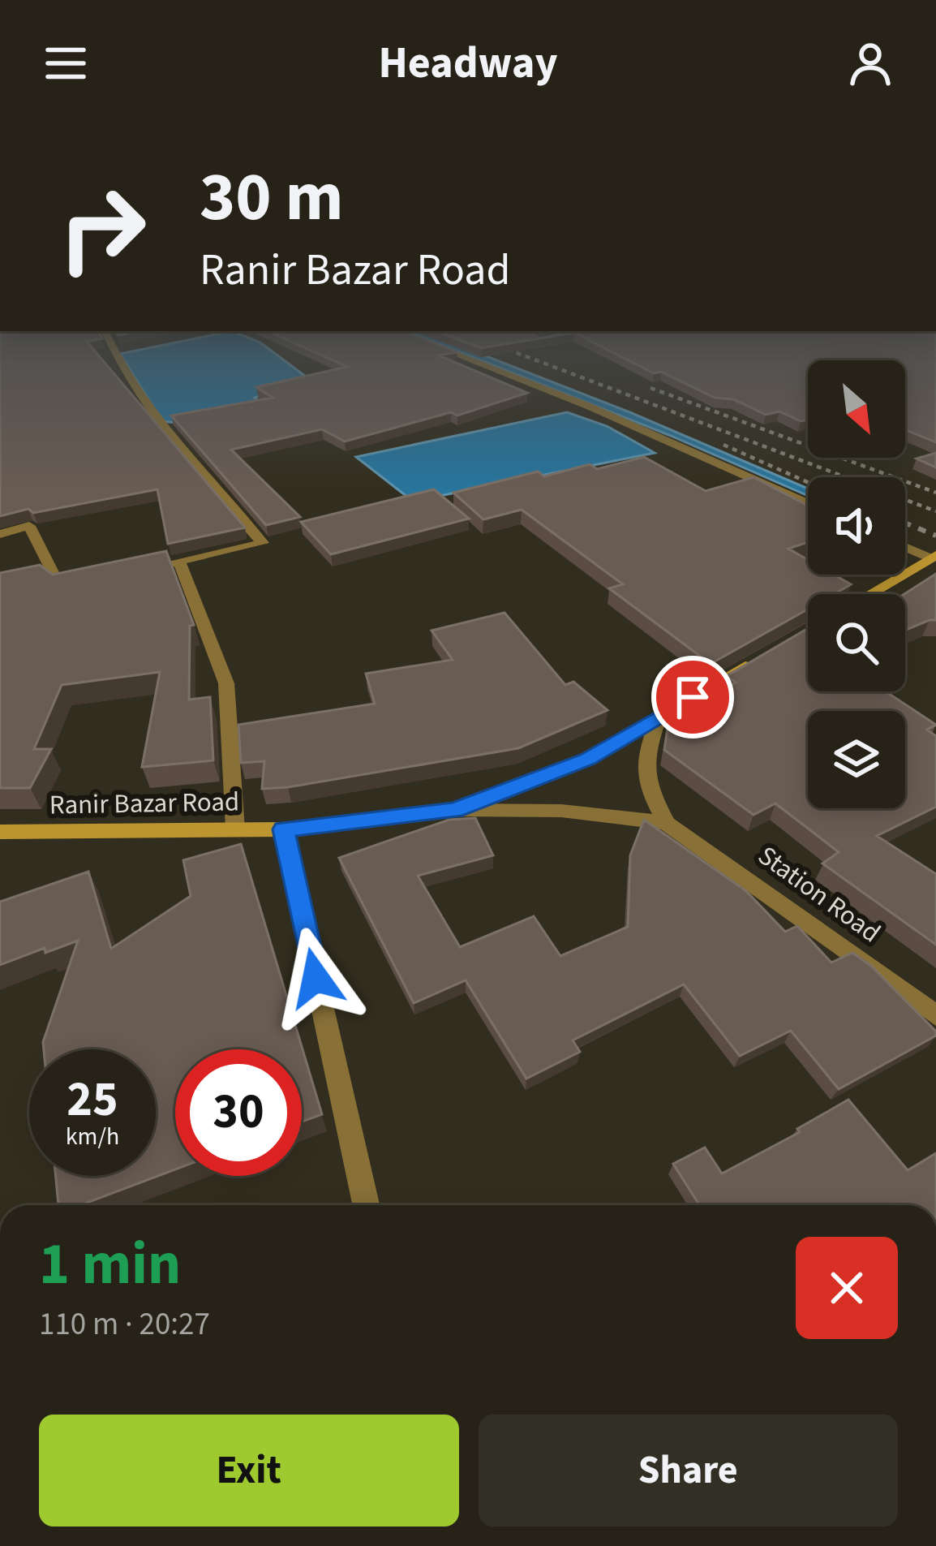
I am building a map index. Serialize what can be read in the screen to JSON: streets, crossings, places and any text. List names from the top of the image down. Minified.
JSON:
{"streets":{"main road":["Ranir Bazar Road"],"street":["Station Road"]},"crossings":[["Ranir Bazar Road","Station Road"]],"north":"bottom right","page":{"header":"Headway","turn":["30 m","Ranir Bazar Road"],"speed":"25 km/h","limit":"30","heading":["1 min","110 m · 20:27"],"buttons":["Exit","Share"]}}
